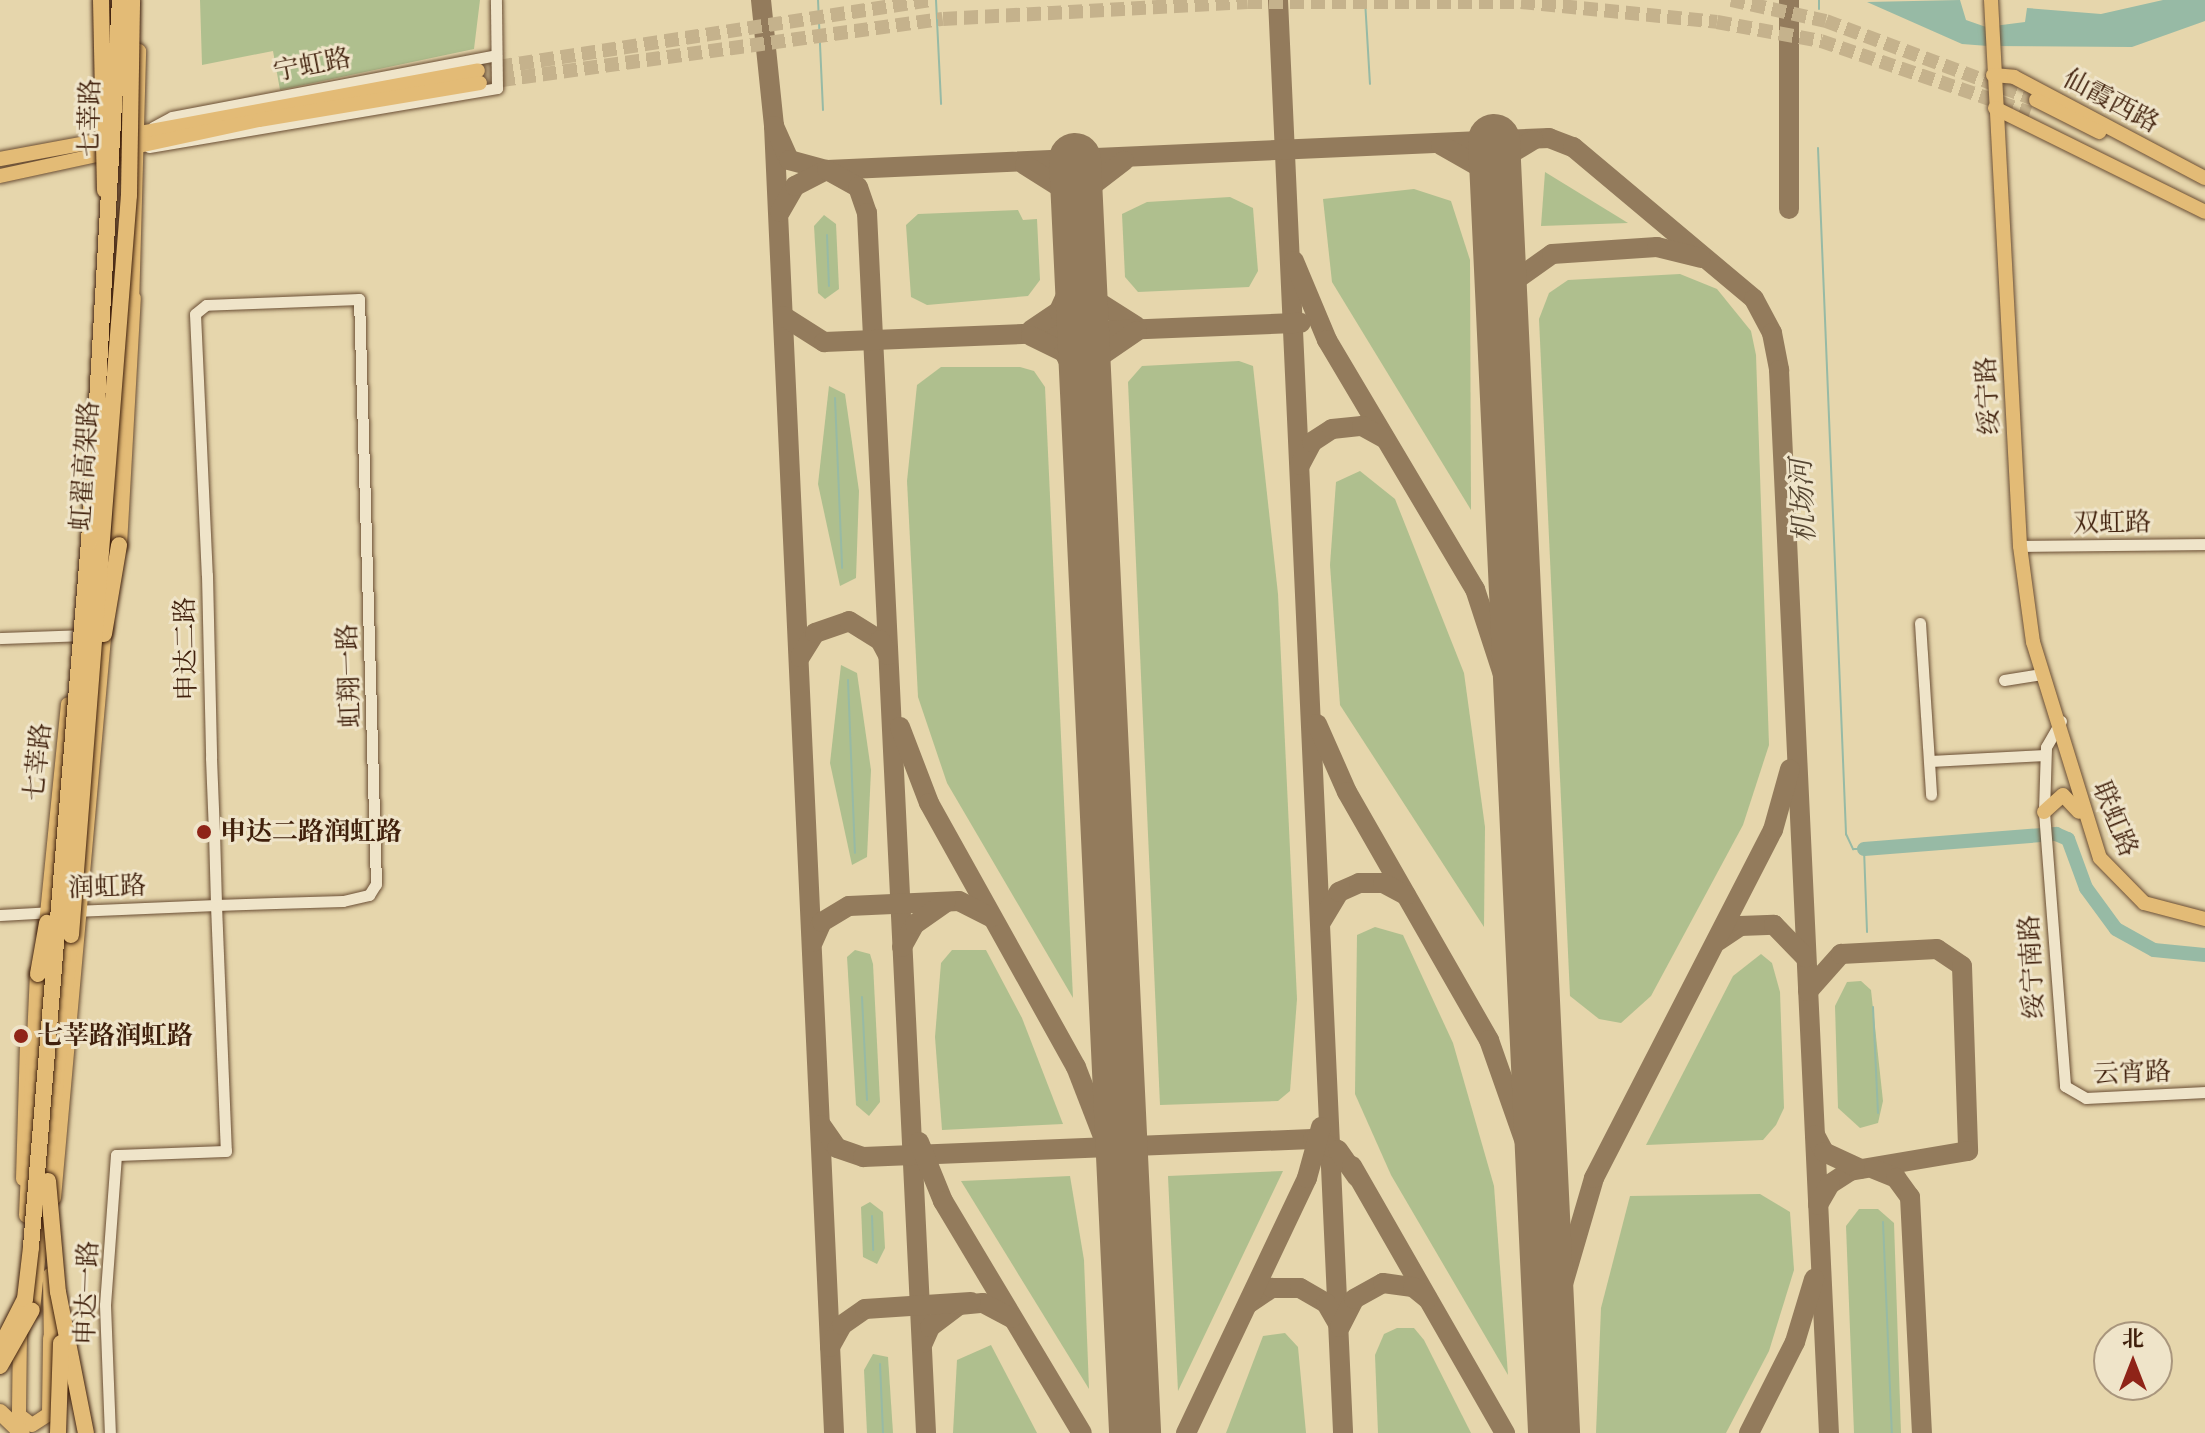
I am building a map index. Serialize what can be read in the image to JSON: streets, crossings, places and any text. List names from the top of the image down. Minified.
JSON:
{"streets":{"highway":["虹翟高架路"],"main road":["宁虹路","仙霞西路","七莘路","绥宁路","联虹路"],"street":["双虹路","申达二路","虹翔一路","润虹路","绥宁南路","云宵路","申达一路"]},"crossings":[["宁虹路","七莘路"],["仙霞西路","绥宁路"],["七莘路","虹翟高架路"],["七莘路","润虹路"],["绥宁路","双虹路"],["绥宁路","联虹路"],["申达二路","虹翔一路"],["申达二路","润虹路"],["申达二路","申达一路"],["虹翔一路","润虹路"],["绥宁南路","云宵路"]],"water":["机场河"],"places":["申达二路润虹路","七莘路润虹路"],"north":"top"}
